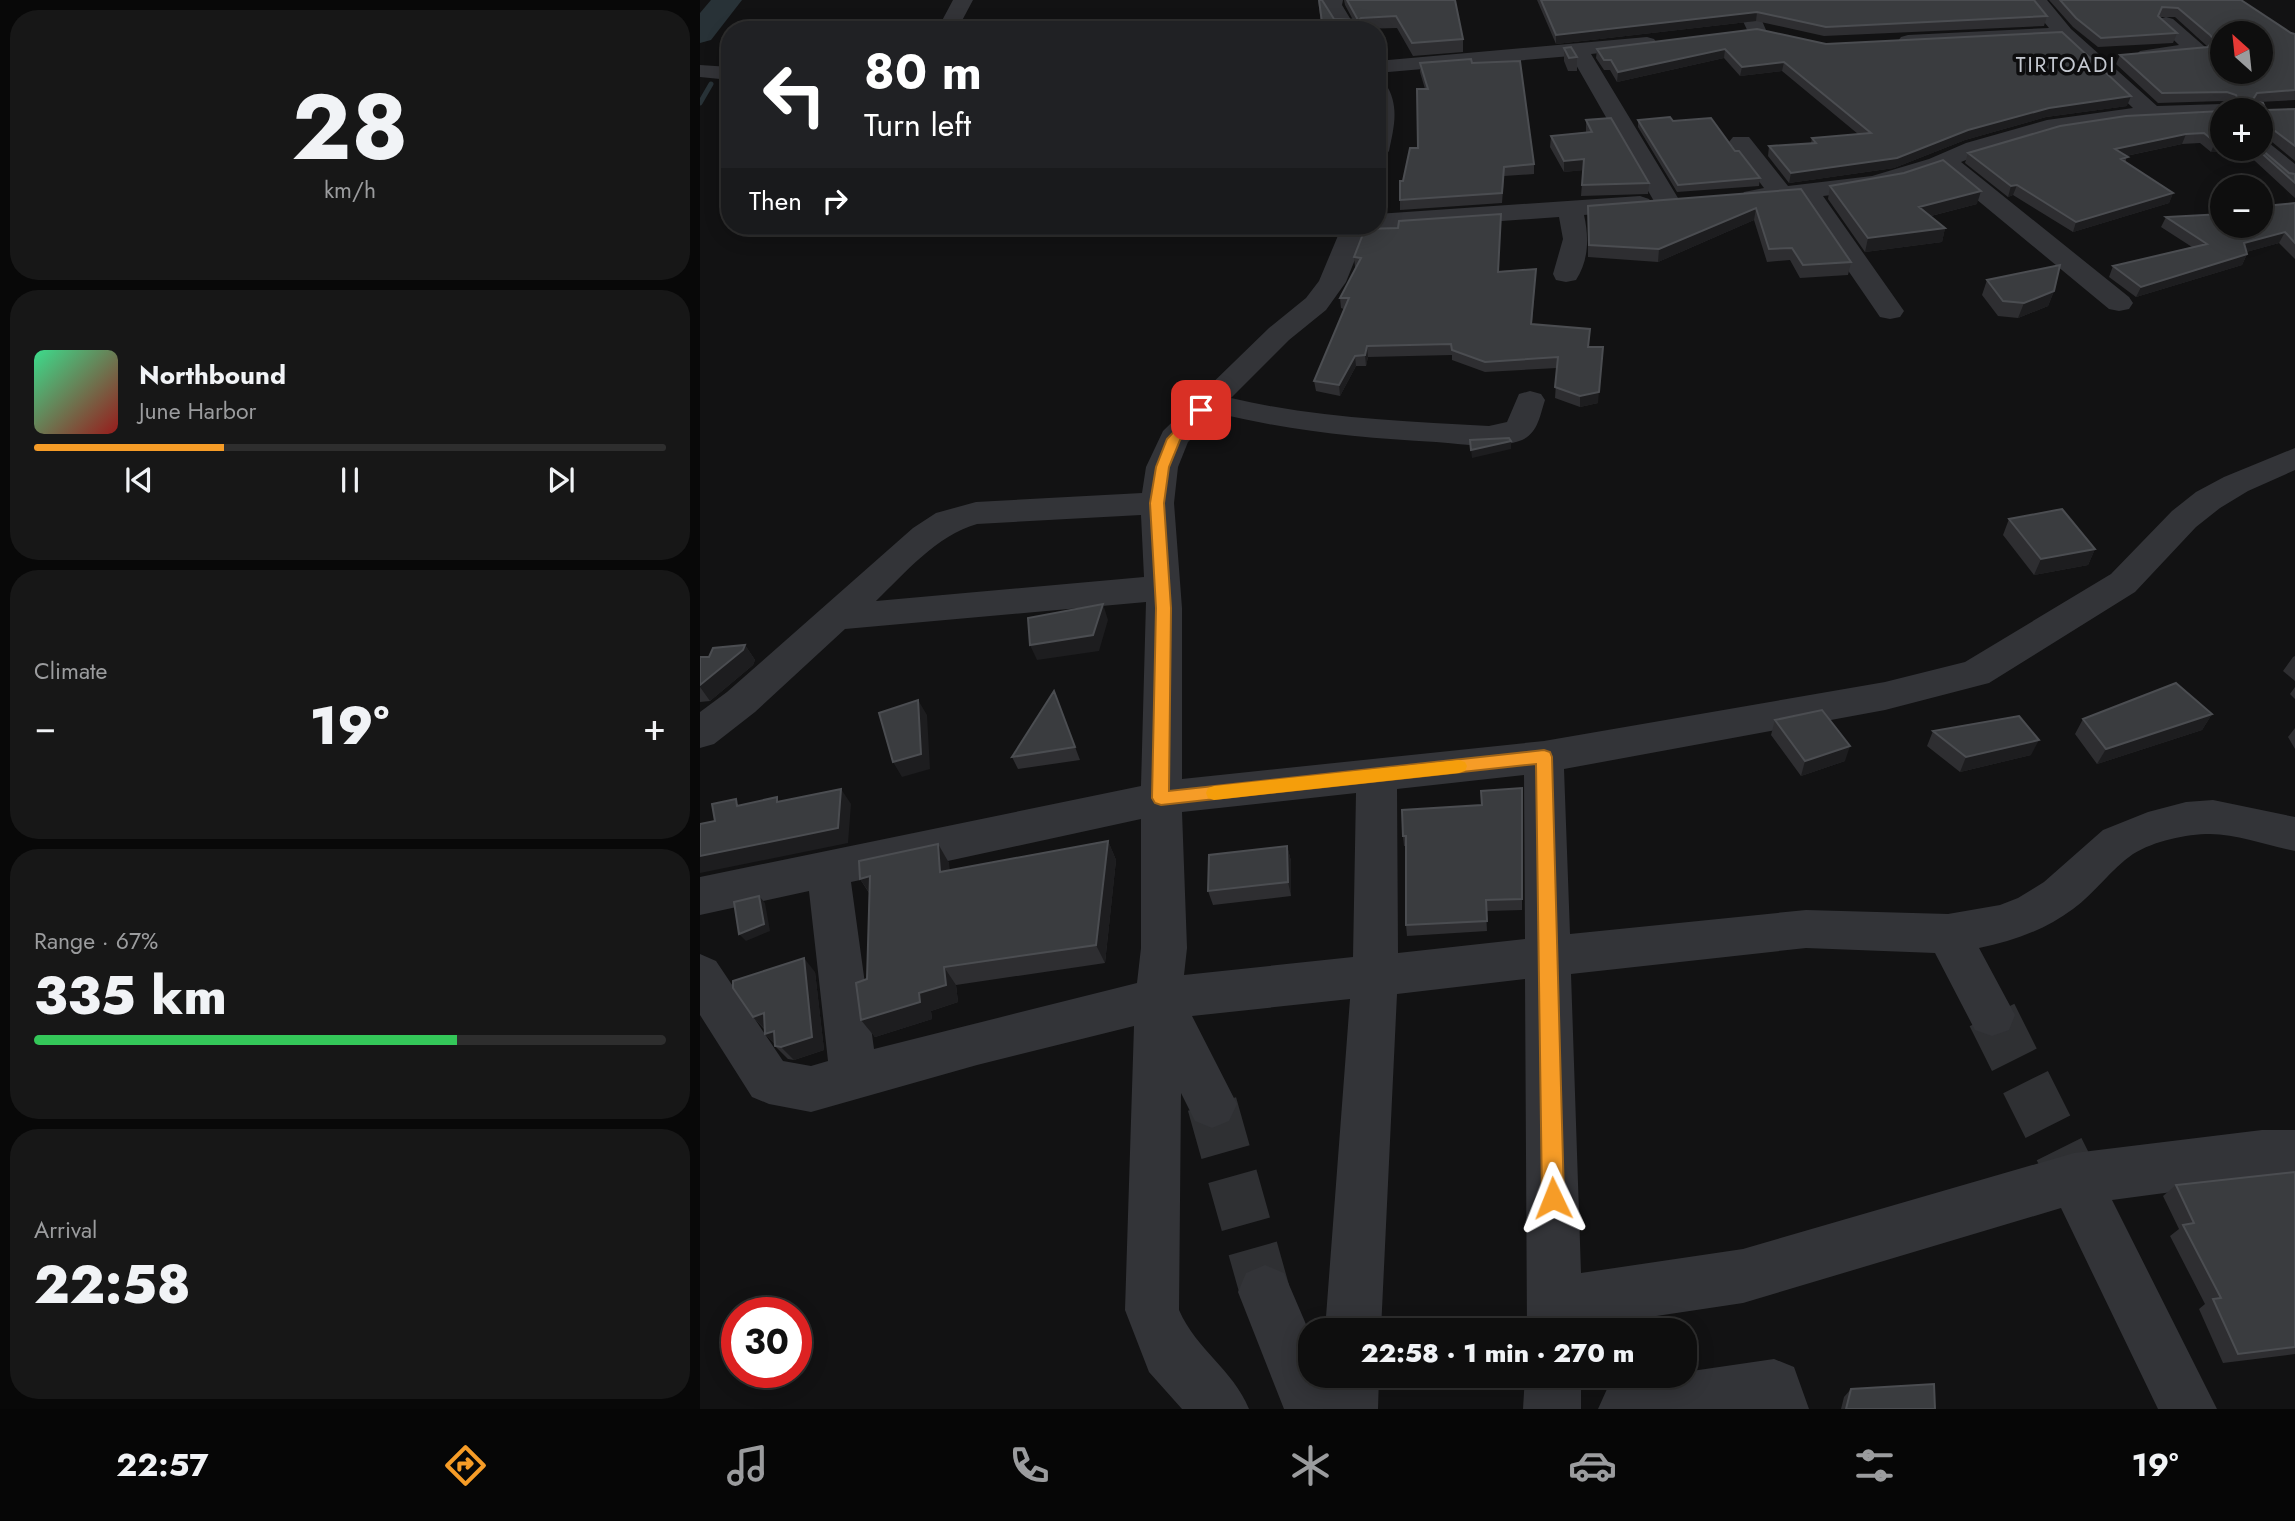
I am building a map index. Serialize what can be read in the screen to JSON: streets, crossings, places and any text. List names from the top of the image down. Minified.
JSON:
{"districts":["TIRTOADI"],"north":"top left","page":{"tile":[["28","km/h"],"Climate",["Range · 67%","335 km"],["Arrival","22:58"]],"map_buttons":["+","−"],"turn":["80 m","Turn left"],"then":"Then","song":["Northbound","June Harbor"],"heat":["−","19°","+"],"limit":"30","trip":"22:58 · 1 min · 270 m","tabs":["22:57","19°"]}}
